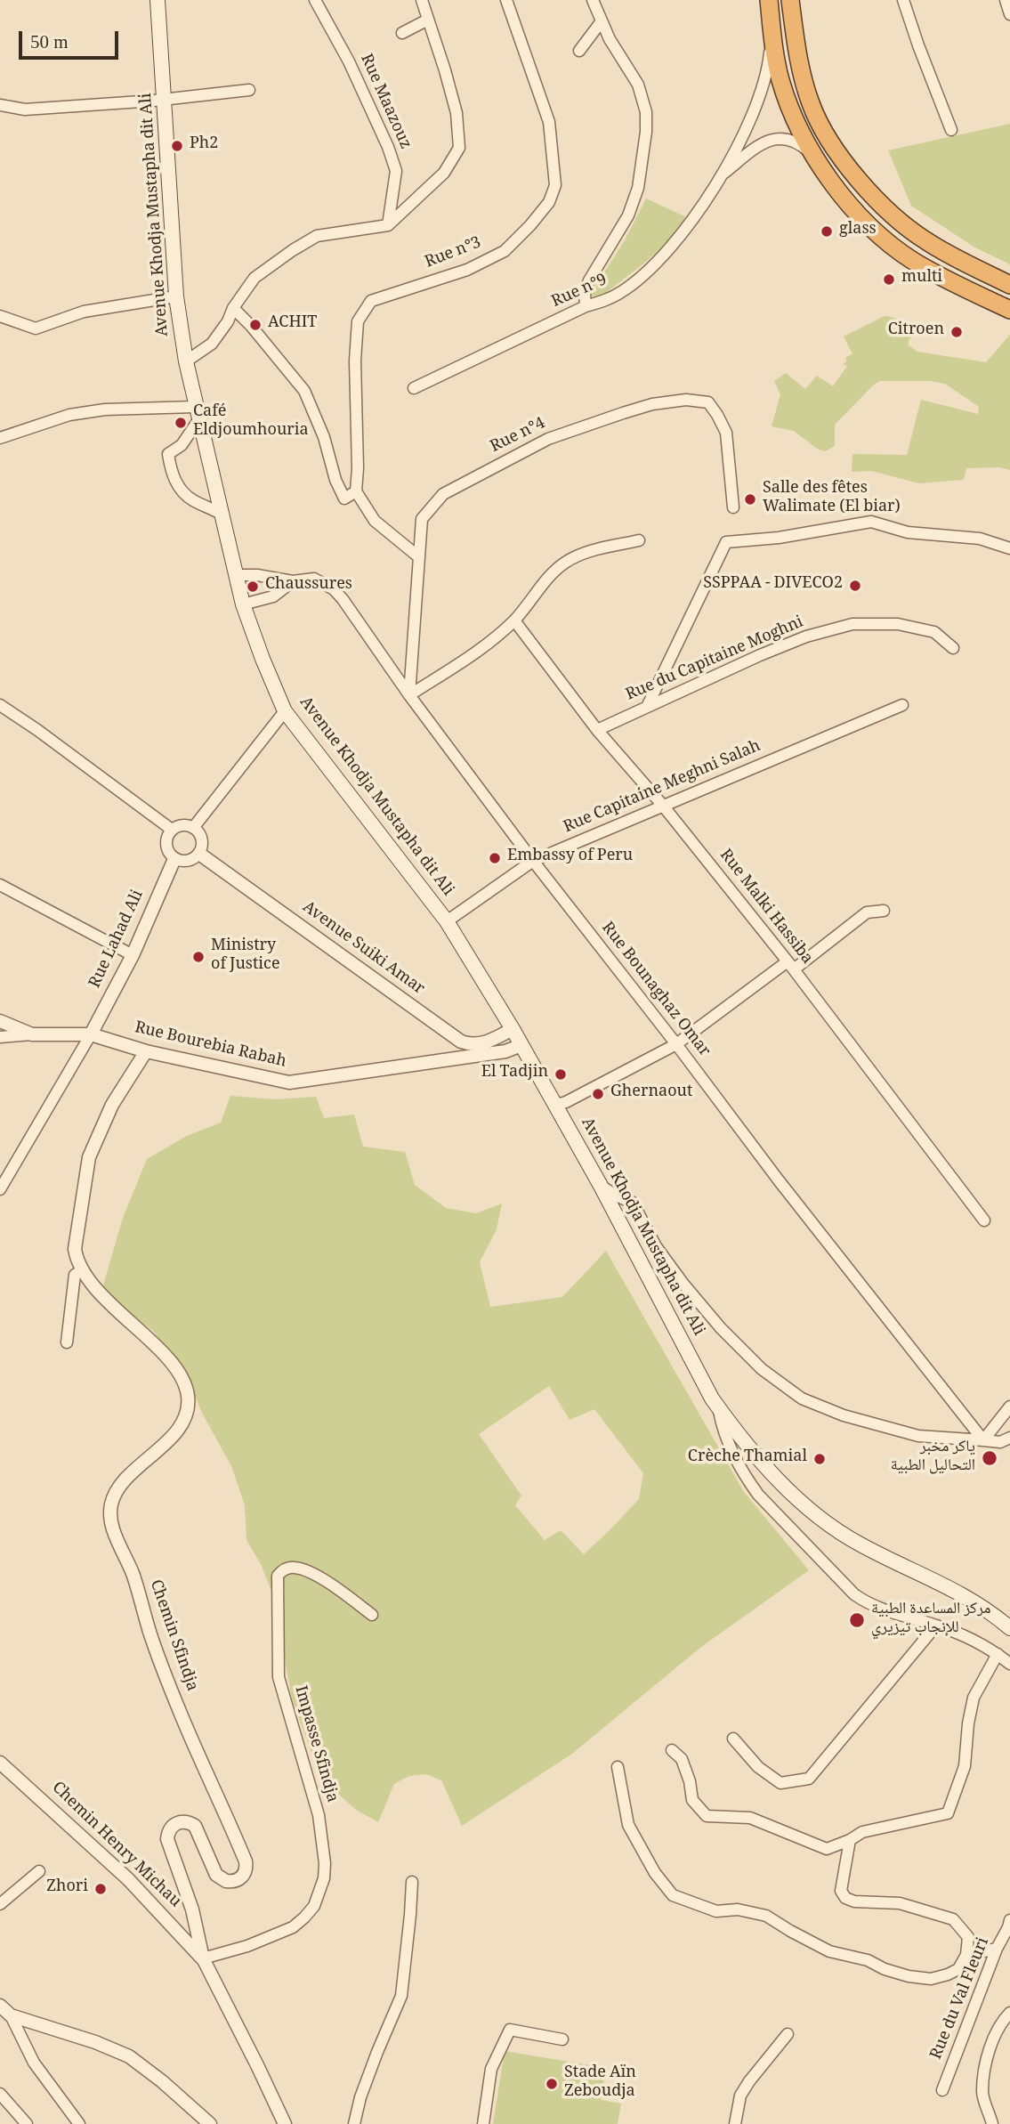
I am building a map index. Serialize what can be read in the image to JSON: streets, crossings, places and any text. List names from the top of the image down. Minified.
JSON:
{"streets":{"main road":["Avenue Khodja Mustapha dit Ali"],"street":["Rue Maazouz","Rue n°3","Rue n°9","Rue n°4","Rue du Capitaine Moghni","Rue Capitaine Meghni Salah","Rue Malki Hassiba","Rue Lahad Ali","Avenue Suiki Amar","Rue Bounaghaz Omar","Rue Bourebia Rabah","Chemin Sfindja","Impasse Sfindja","Chemin Henry Michau","Rue du Val Fleuri"]},"crossings":[["Avenue Khodja Mustapha dit Ali","Rue Capitaine Meghni Salah"],["Avenue Khodja Mustapha dit Ali","Rue Bounaghaz Omar"],["Avenue Khodja Mustapha dit Ali","Rue Bourebia Rabah"],["Rue n°4","Rue Bounaghaz Omar"],["Rue du Capitaine Moghni","Rue Malki Hassiba"],["Rue Capitaine Meghni Salah","Rue Malki Hassiba"],["Rue Capitaine Meghni Salah","Rue Bounaghaz Omar"],["Rue Lahad Ali","Avenue Suiki Amar"],["Rue Lahad Ali","Rue Bourebia Rabah"],["Avenue Suiki Amar","Rue Bourebia Rabah"],["Rue Bourebia Rabah","Chemin Sfindja"],["Chemin Sfindja","Impasse Sfindja"],["Chemin Sfindja","Chemin Henry Michau"],["Impasse Sfindja","Chemin Henry Michau"]],"places":["Ph2","glass","multi","ACHIT","Citroen","Café Eldjoumhouria","Salle des fêtes Walimate (El biar)","SSPPAA - DIVECO2","Chaussures","Embassy of Peru","Ministry of Justice","El Tadjin","Ghernaout","ياكر مخبر التحاليل الطبية","Crèche Thamial","مركز المساعدة الطبية للإنجاب تيزيري","Zhori","Stade Aïn Zeboudja"],"scale_bar":"50 m"}
